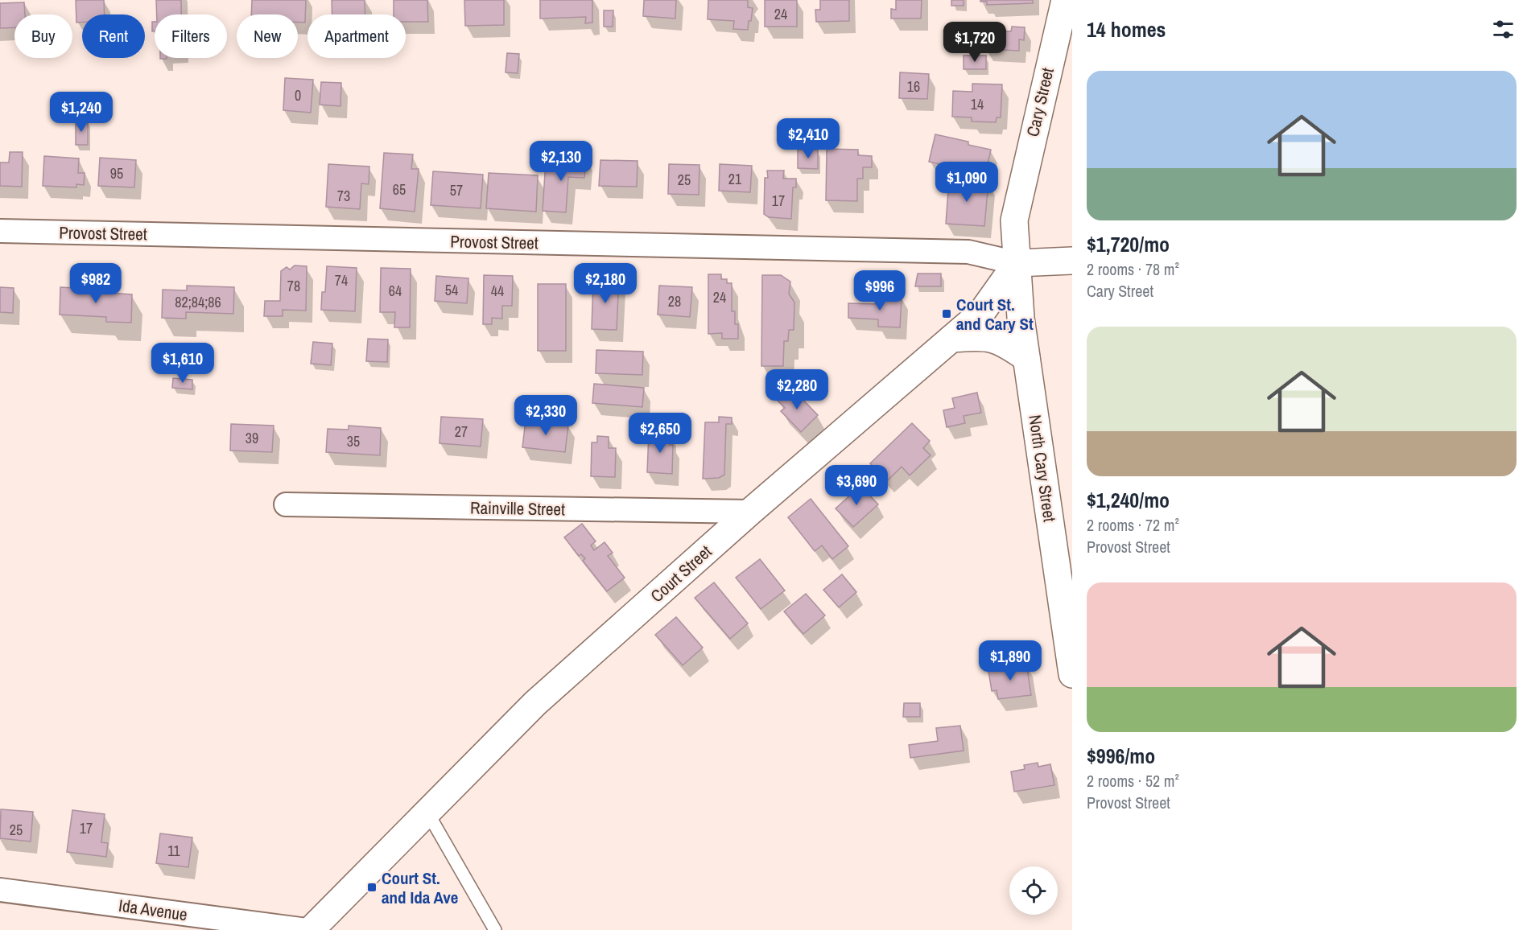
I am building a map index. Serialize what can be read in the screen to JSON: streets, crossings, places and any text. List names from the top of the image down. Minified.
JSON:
{"streets":{"street":["Cary Street","Provost Street","North Cary Street","Rainville Street","Court Street","Ida Avenue"]},"crossings":[["Cary Street","Provost Street"],["Cary Street","North Cary Street"],["Cary Street","Court Street"],["Provost Street","North Cary Street"],["Provost Street","Court Street"],["North Cary Street","Court Street"],["Rainville Street","Court Street"]],"places":{"transit":["Court St. and Cary St","Court St. and Ida Ave"]},"house_numbers":["24","16","0","14","95","21","25","65","57","73","17","74","78","54","64","44","24","28","82;84;86","27","39","35","17","25","11"],"page":{"heading":"14 homes","chip":["Buy","Rent","Filters","New","Apartment"],"price":["$1,720","$1,240","$2,410","$2,130","$1,090","$982","$2,180","$996","$1,610","$2,280","$2,330","$2,650","$3,690","$1,890"],"list":[{"name":"$1,720/mo","note":"2 rooms · 78 m² · Cary Street"},{"name":"$1,240/mo","note":"2 rooms · 72 m² · Provost Street"},{"name":"$996/mo","note":"2 rooms · 52 m² · Provost Street"}]}}
